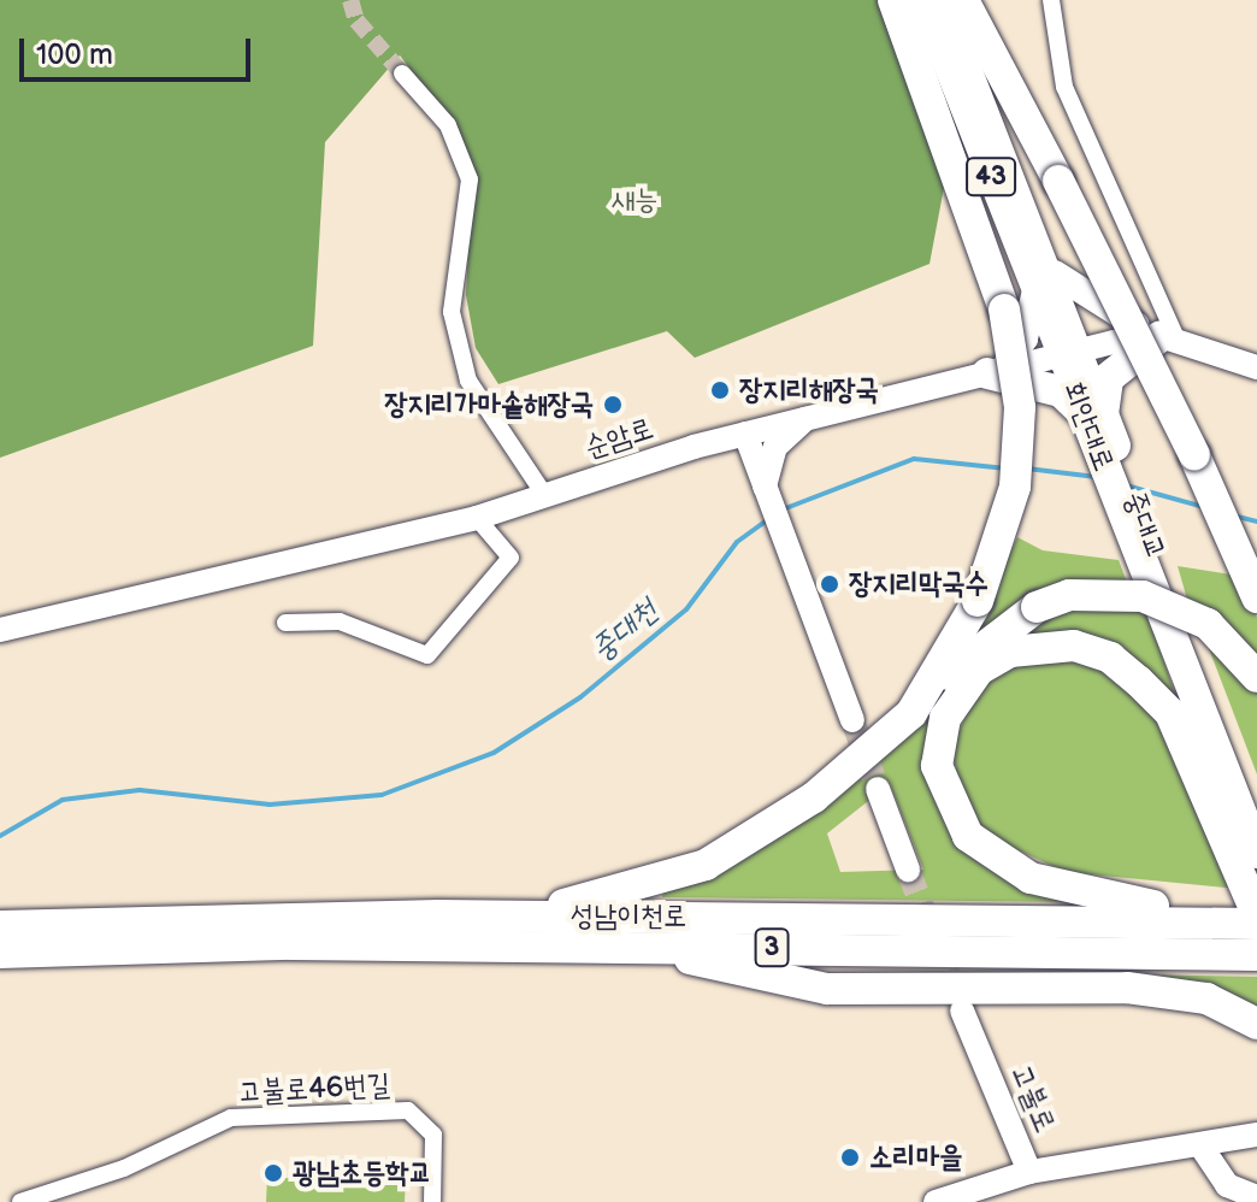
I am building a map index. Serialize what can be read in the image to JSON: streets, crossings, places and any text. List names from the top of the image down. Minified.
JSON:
{"streets":{"highway":["43","중대교","성남이천로","3"],"main road":["회안대로"],"street":["순암로","고불로46번길","고불로"]},"crossings":[["43","중대교"],["회안대로","순암로"],["회안대로","중대교"]],"water":["중대천"],"parks":["새능"],"places":["장지리해장국","장지리가마솥해장국","장지리막국수","소리마을","광남초등학교"],"scale_bar":"100 m"}
